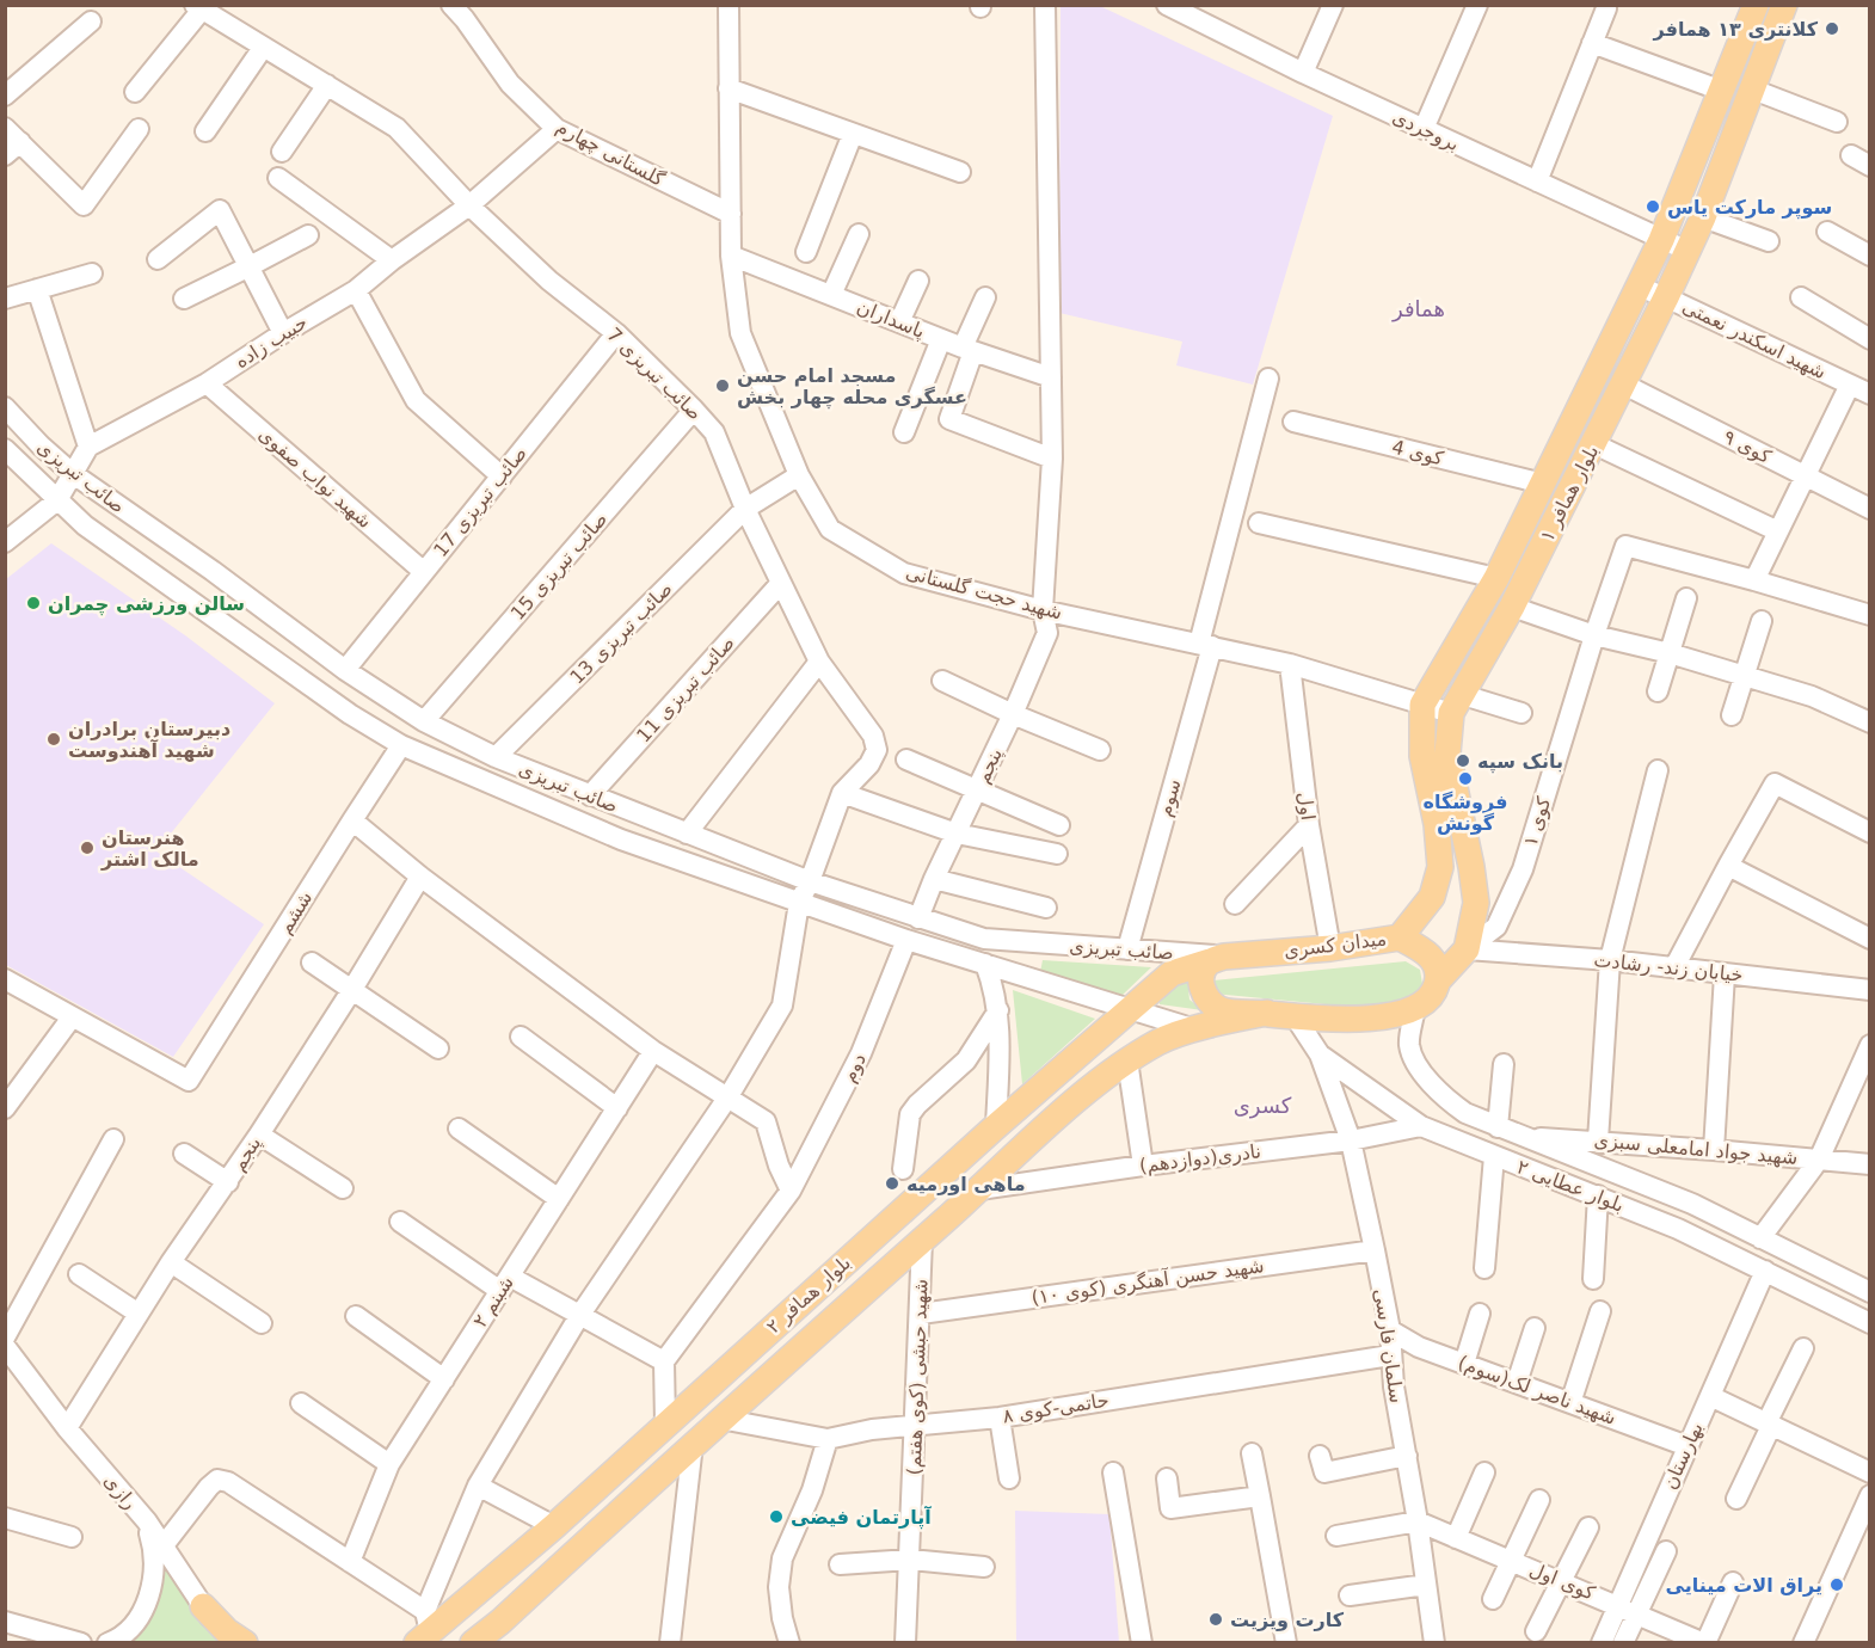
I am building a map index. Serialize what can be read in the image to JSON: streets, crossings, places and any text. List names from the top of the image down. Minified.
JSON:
{"streets":{"main road":["بلوار همافر ۱","میدان کسری","بلوار همافر ۲"],"street":["بروجردی","گلستانی چهارم","پاسداران","شهید اسکندر نعمتی","حبیب زاده","صائب تبریزی 7","کوی ۹","کوی 4","صائب تبریزی","شهید نواب صفوی","صائب تبریزی 17","صائب تبریزی 15","شهید حجت گلستانی","صائب تبریزی 13","صائب تبریزی 11","پنجم","سوم","اول","کوی ۱","ششم","خیابان زند- رشادت","دوم","شهید جواد امامعلی سبزی","نادری(دوازدهم)","بلوار عطایی ۲","شهید حسن آهنگری (کوی ۱۰)","شبنم ۲","سلمان فارسی","شهید حبشی (کوی هفتم)","شهید ناصر لک(سوم)","حاتمی-کوی ۸","بهارستان","رازی","کوی اول"]},"crossings":[["بروجردی","بلوار همافر ۱"],["گلستانی چهارم","حبیب زاده"],["گلستانی چهارم","شهید حجت گلستانی"],["پاسداران","شهید حجت گلستانی"],["پاسداران","پنجم"],["شهید اسکندر نعمتی","بلوار همافر ۱"],["حبیب زاده","صائب تبریزی 7"],["حبیب زاده","صائب تبریزی"],["حبیب زاده","شهید نواب صفوی"],["صائب تبریزی 7","صائب تبریزی"],["صائب تبریزی 7","صائب تبریزی 17"],["صائب تبریزی 7","صائب تبریزی 15"],["صائب تبریزی 7","صائب تبریزی 13"],["صائب تبریزی 7","صائب تبریزی 11"],["صائب تبریزی 7","بلوار همافر ۲"],["کوی ۹","بلوار همافر ۱"],["کوی 4","بلوار همافر ۱"],["صائب تبریزی","صائب تبریزی 17"],["صائب تبریزی","صائب تبریزی 15"],["صائب تبریزی","صائب تبریزی 13"],["صائب تبریزی","صائب تبریزی 11"],["صائب تبریزی","پنجم"],["صائب تبریزی","سوم"],["صائب تبریزی","ششم"],["صائب تبریزی","میدان کسری"],["صائب تبریزی","دوم"],["صائب تبریزی","بلوار همافر ۲"],["شهید نواب صفوی","صائب تبریزی 17"],["بلوار همافر ۱","شهید حجت گلستانی"],["بلوار همافر ۱","کوی ۱"],["بلوار همافر ۱","خیابان زند- رشادت"],["شهید حجت گلستانی","پنجم"],["شهید حجت گلستانی","سوم"],["شهید حجت گلستانی","اول"],["پنجم","رازی"],["اول","میدان کسری"],["کوی ۱","خیابان زند- رشادت"],["میدان کسری","بلوار همافر ۲"],["شهید جواد امامعلی سبزی","بلوار عطایی ۲"],["نادری(دوازدهم)","بلوار عطایی ۲"],["نادری(دوازدهم)","بلوار همافر ۲"],["نادری(دوازدهم)","سلمان فارسی"],["بلوار عطایی ۲","سلمان فارسی"],["بلوار عطایی ۲","بهارستان"],["شهید حسن آهنگری (کوی ۱۰)","سلمان فارسی"],["شهید حسن آهنگری (کوی ۱۰)","شهید حبشی (کوی هفتم)"],["بلوار همافر ۲","شهید حبشی (کوی هفتم)"],["بلوار همافر ۲","حاتمی-کوی ۸"],["سلمان فارسی","شهید ناصر لک(سوم)"],["سلمان فارسی","حاتمی-کوی ۸"],["سلمان فارسی","کوی اول"],["شهید حبشی (کوی هفتم)","حاتمی-کوی ۸"],["شهید ناصر لک(سوم)","بهارستان"],["بهارستان","کوی اول"]],"districts":["همافر","کسری"],"places":["کلانتری ۱۳ همافر","سوپر مارکت یاس","مسجد امام حسن عسگری محله چهار بخش","سالن ورزشی چمران","دبیرستان برادران شهید آهندوست","بانک سپه","فروشگاه گونش","هنرستان مالک اشتر","ماهی اورمیه","آپارتمان فیضی","یراق الات مینایی","کارت ویزیت"]}
